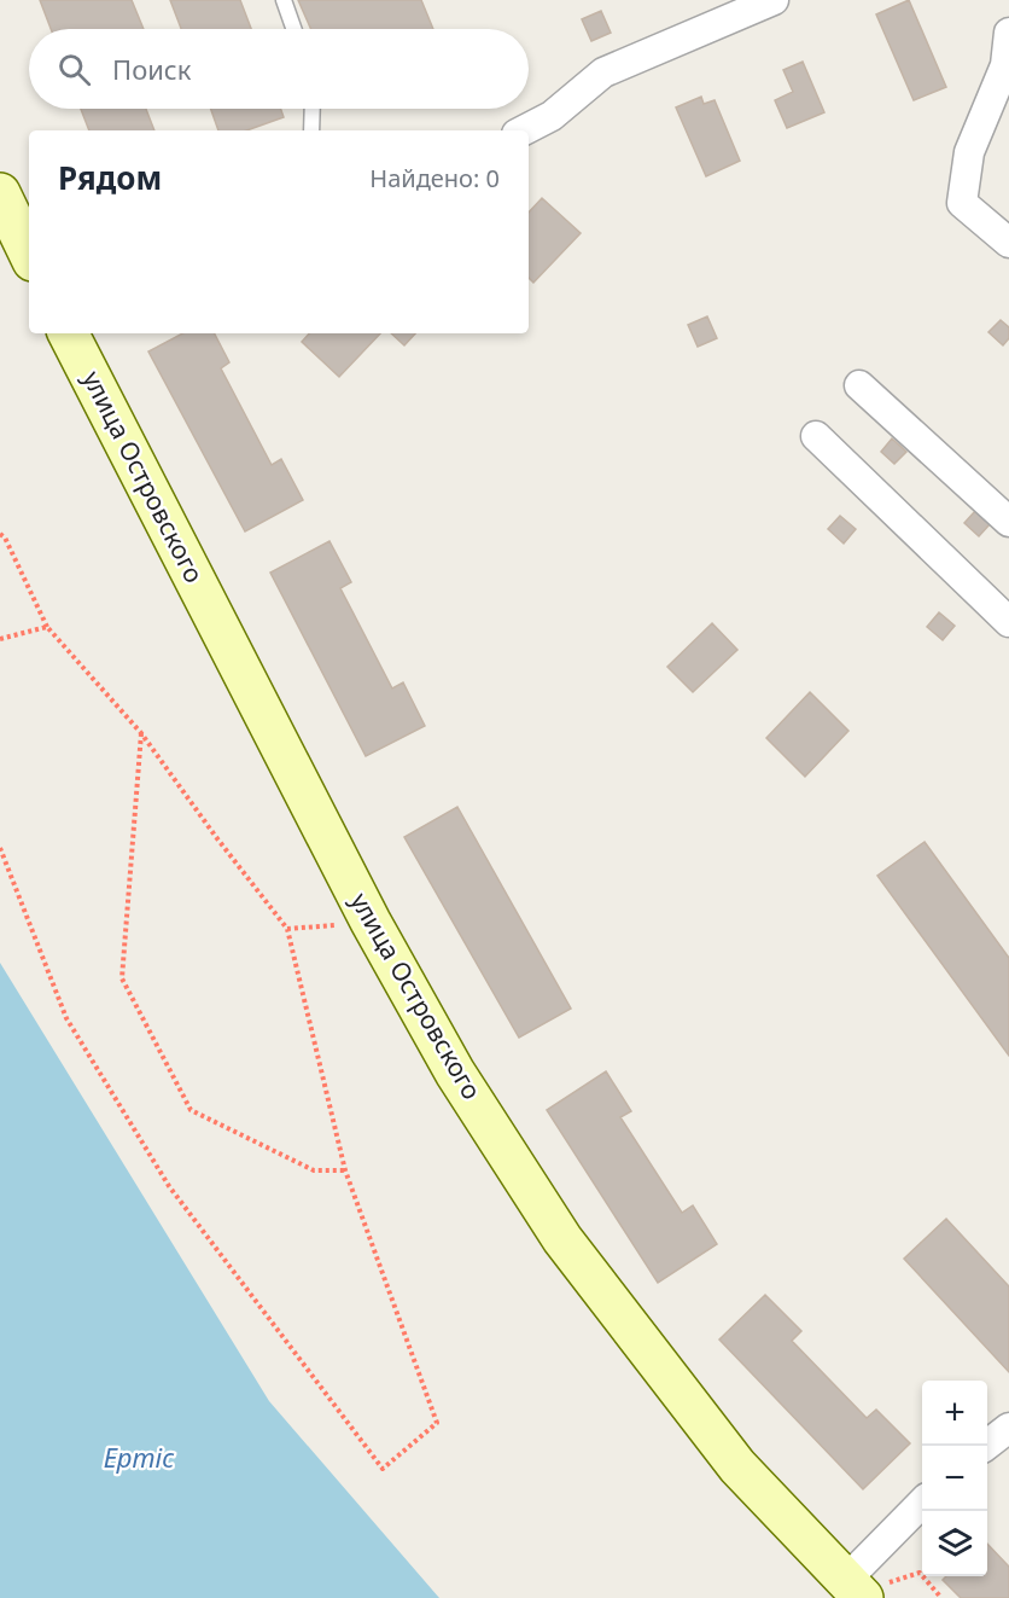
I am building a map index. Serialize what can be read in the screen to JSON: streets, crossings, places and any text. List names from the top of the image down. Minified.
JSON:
{"streets":{"main road":["улица Островского"]},"water":["Ертіс"],"page":{"search":"Поиск","heading":["Рядом","Найдено: 0"],"map_buttons":["+","−"]}}
